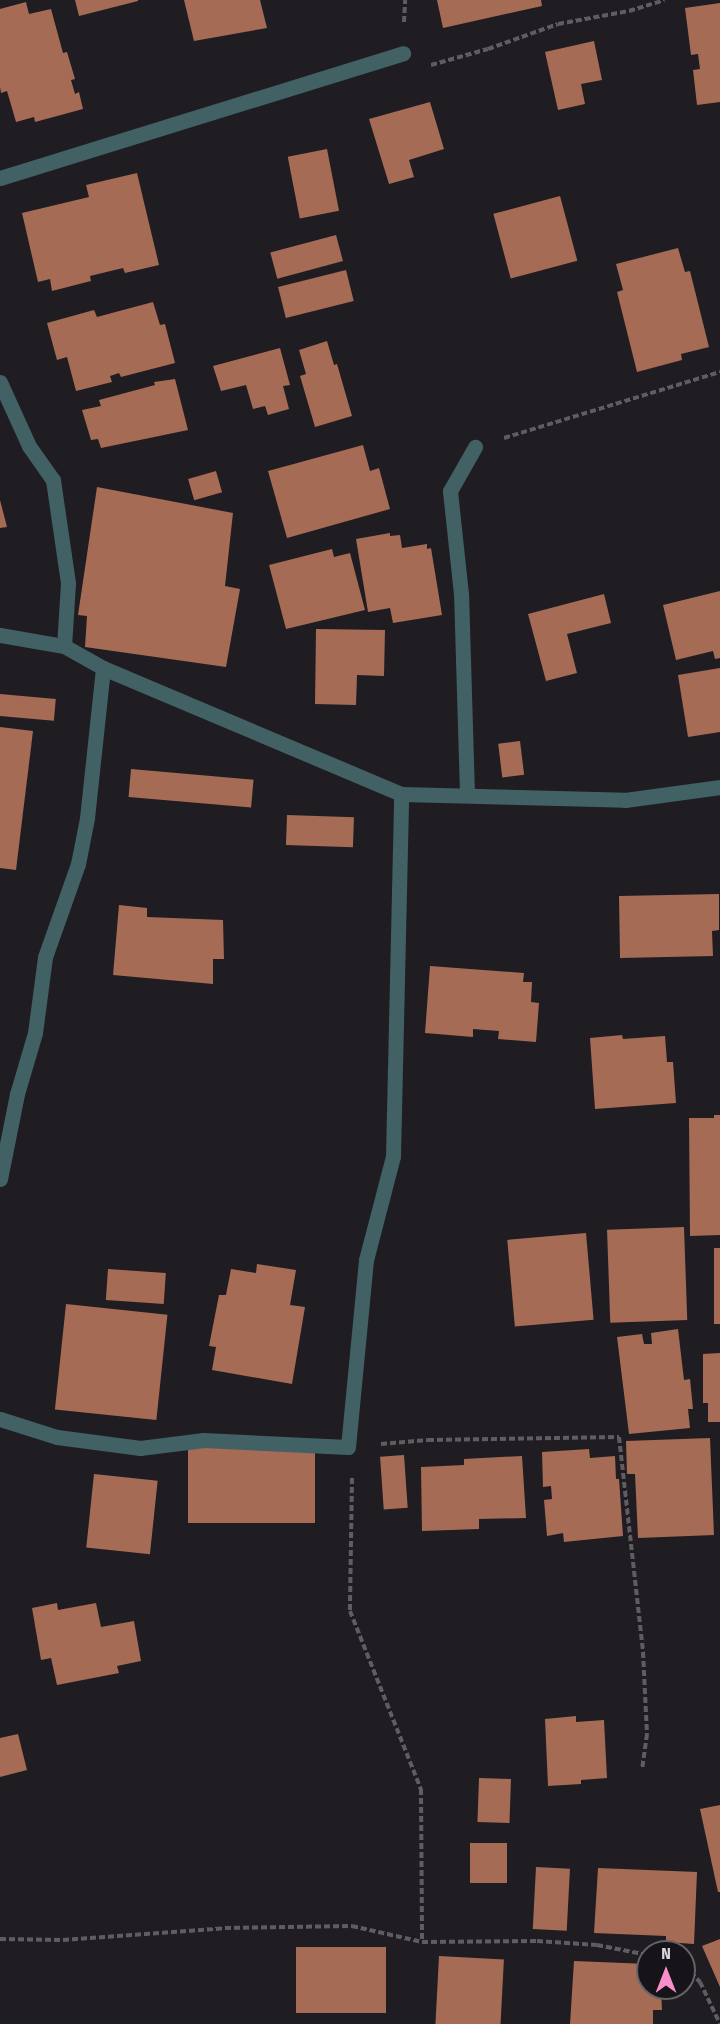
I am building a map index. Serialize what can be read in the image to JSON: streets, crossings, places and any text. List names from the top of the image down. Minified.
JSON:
{"north":"top"}
